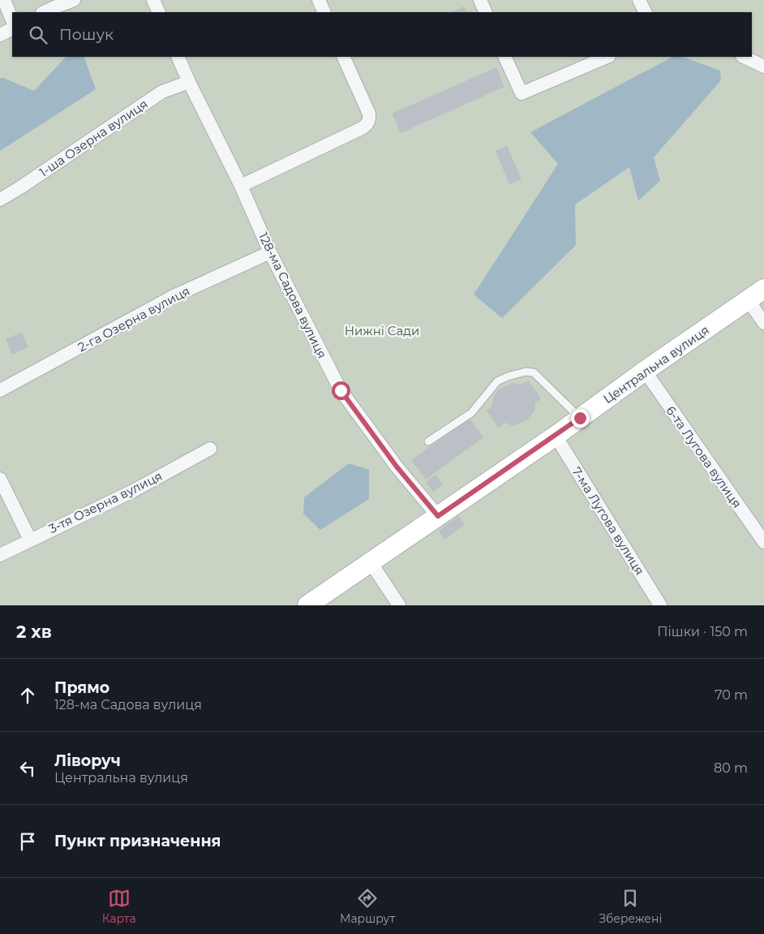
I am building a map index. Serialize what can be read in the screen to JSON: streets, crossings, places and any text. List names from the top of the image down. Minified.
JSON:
{"streets":{"street":["1-ша Озерна вулиця","128-ма Садова вулиця","2-га Озерна вулиця","Центральна вулиця","6-та Лугова вулиця","3-тя Озерна вулиця","7-ма Лугова вулиця"]},"crossings":[["1-ша Озерна вулиця","128-ма Садова вулиця"],["128-ма Садова вулиця","2-га Озерна вулиця"],["128-ма Садова вулиця","Центральна вулиця"],["Центральна вулиця","6-та Лугова вулиця"],["Центральна вулиця","7-ма Лугова вулиця"]],"parks":["Нижні Сади"],"page":{"search":"Пошук","heading":["2 хв","Пішки · 150 m"],"list":[["Прямо","128-ма Садова вулиця","70 m"],["Ліворуч","Центральна вулиця","80 m"],"Пункт призначення"],"nav":["Карта","Маршрут","Збережені"]}}
